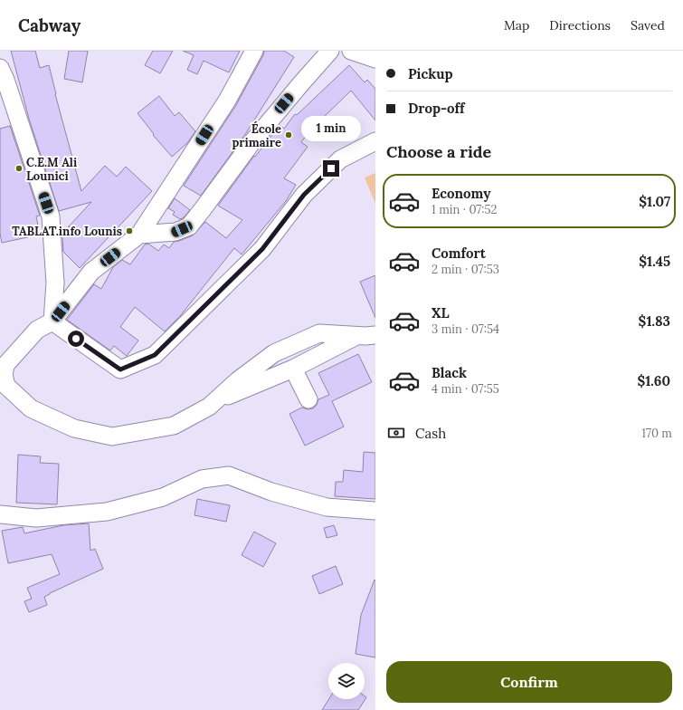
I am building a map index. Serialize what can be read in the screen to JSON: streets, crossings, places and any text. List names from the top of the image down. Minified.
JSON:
{"places":["École primaire","C.E.M Ali Lounici","TABLAT.info Lounis"],"page":{"header":"Cabway","nav":["Map","Directions","Saved"],"banner":["Pickup","Drop-off"],"bubble":"1 min","heading":"Choose a ride","list":[{"name":"Economy","note":"1 min · 07:52","value":"$1.07"},{"name":"Comfort","note":"2 min · 07:53","value":"$1.45"},{"name":"XL","note":"3 min · 07:54","value":"$1.83"},{"name":"Black","note":"4 min · 07:55","value":"$1.60"}],"pay":["Cash","170 m"],"buttons":"Confirm"}}
